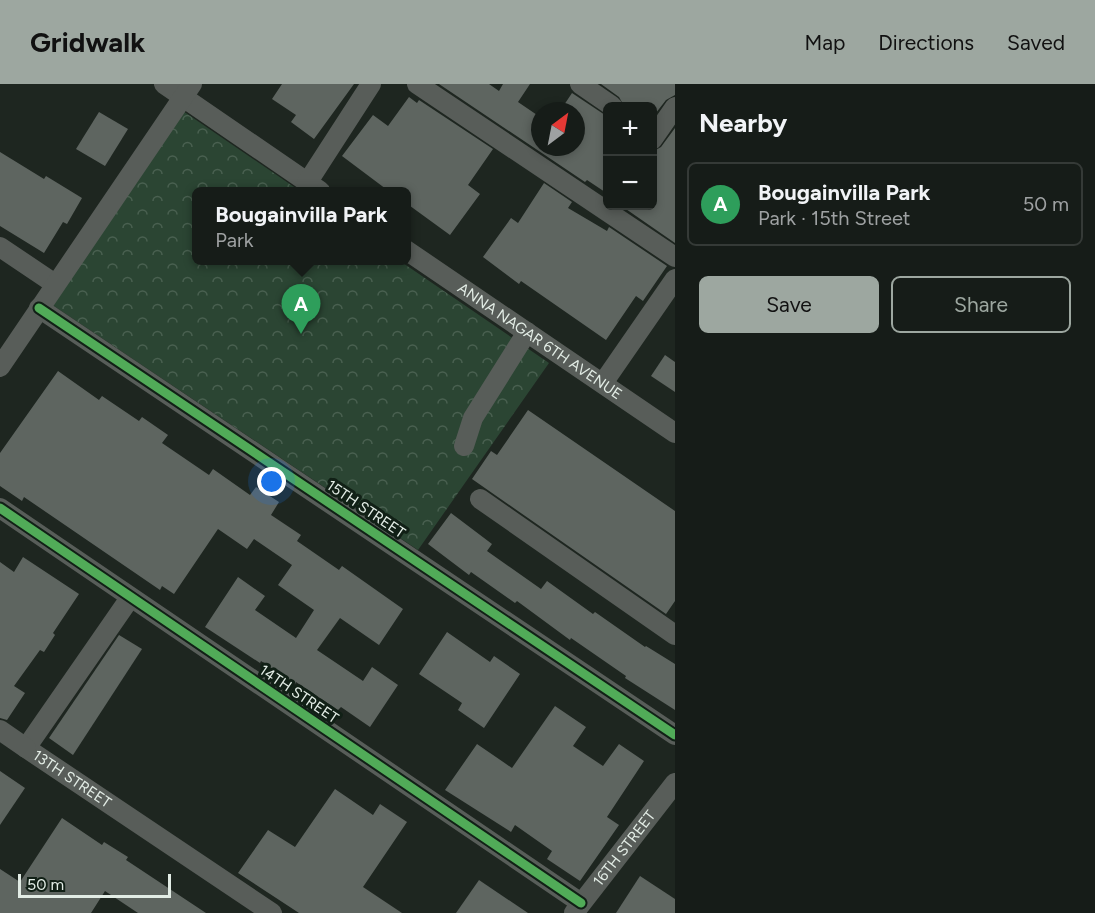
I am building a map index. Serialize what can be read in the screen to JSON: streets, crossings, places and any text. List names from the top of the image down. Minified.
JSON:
{"streets":{"street":["ANNA NAGAR 6TH AVENUE","15TH STREET","14TH STREET","13TH STREET","16TH STREET"]},"crossings":[["14TH STREET","13TH STREET"],["14TH STREET","16TH STREET"]],"scale_bar":"50 m","north":"top right","page":{"header":"Gridwalk","nav":["Map","Directions","Saved"],"heading":"Nearby","map_buttons":["+","−"],"list":[{"mark":"A","name":"Bougainvilla Park","note":"Park · 15th Street","value":"50 m"}],"popup":["Bougainvilla Park","Park"],"buttons":["Save","Share"],"pins":"A","scale":"50 m"}}
